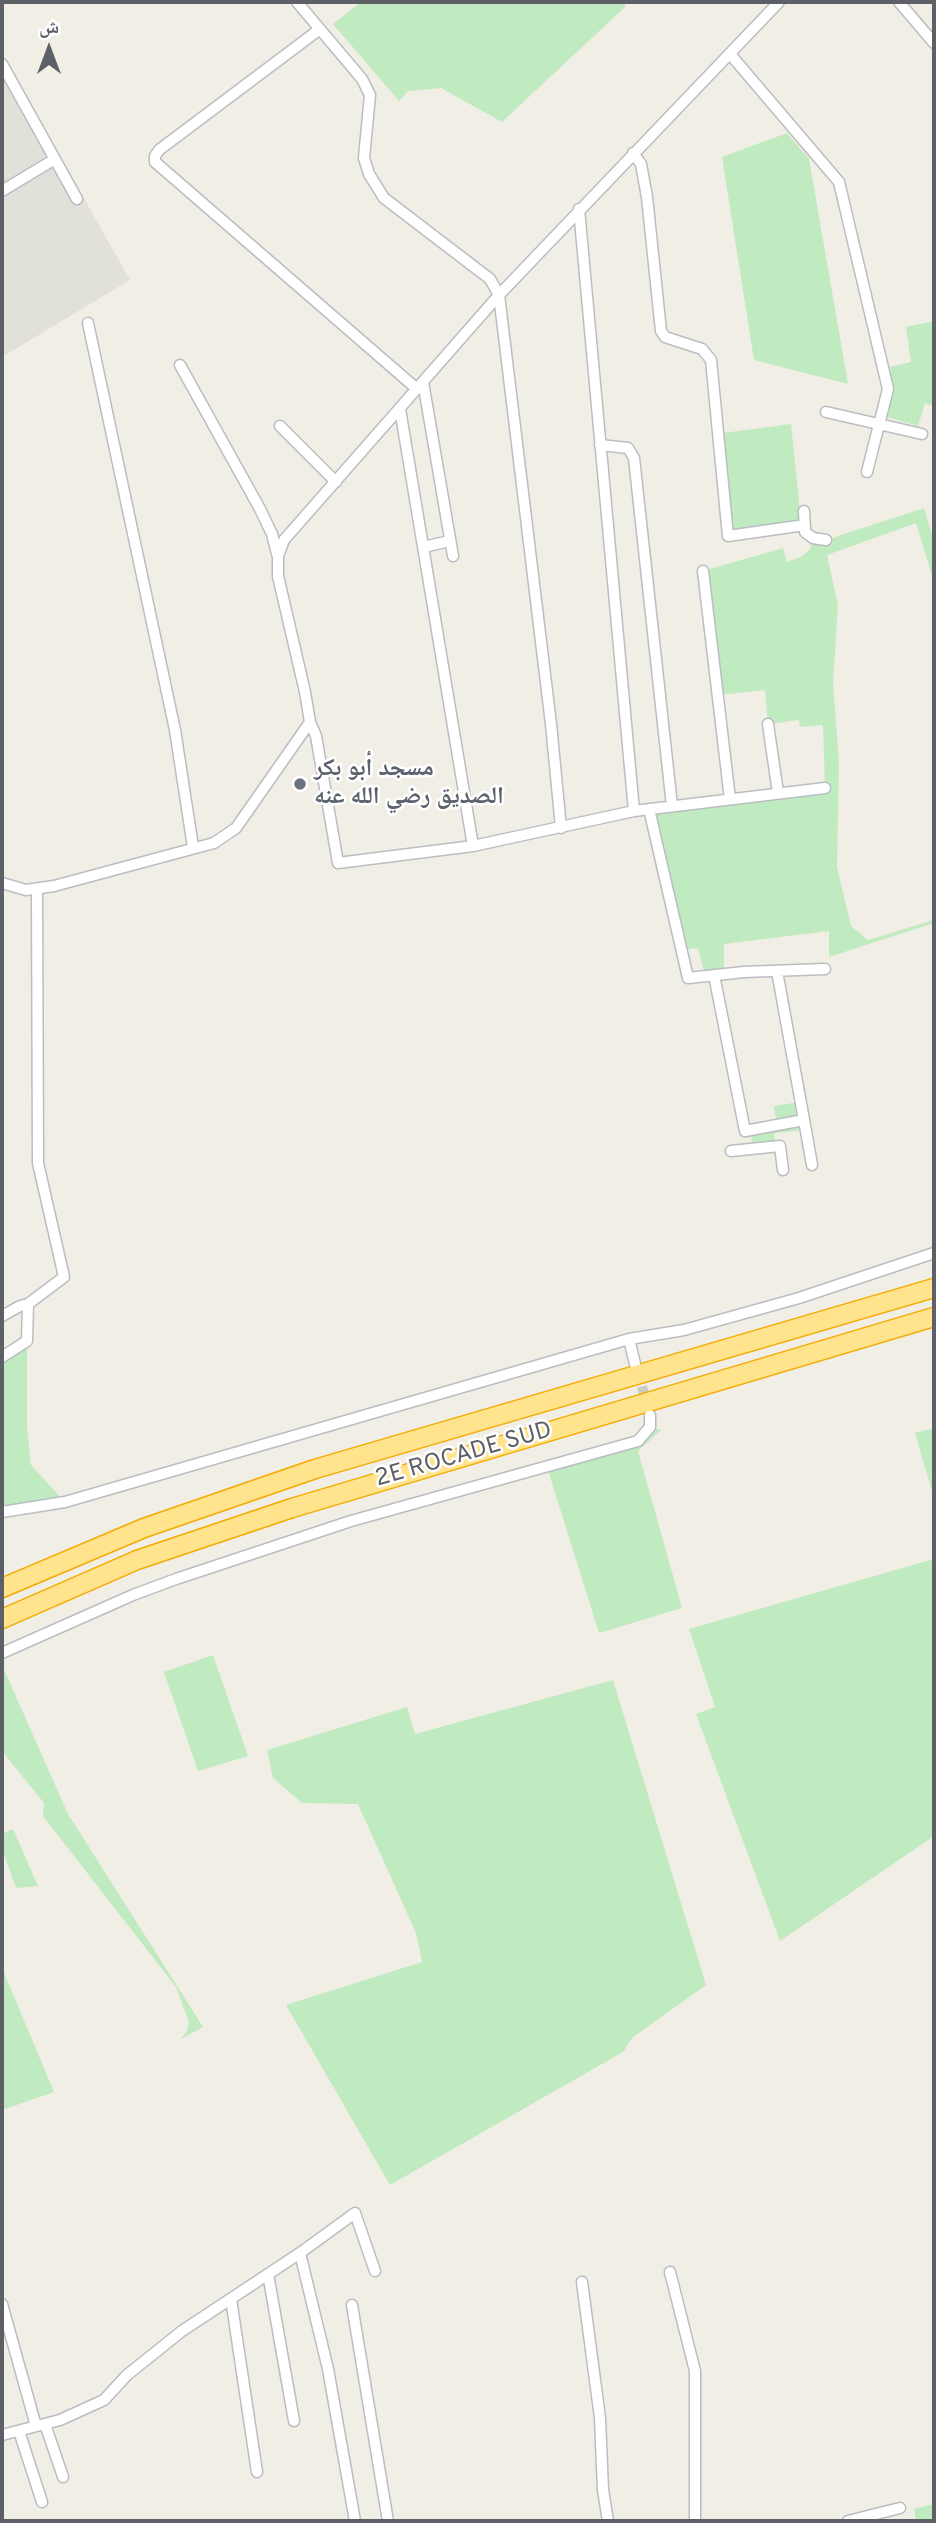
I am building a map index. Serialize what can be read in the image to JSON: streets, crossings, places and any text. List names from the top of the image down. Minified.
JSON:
{"streets":{"highway":["2E ROCADE SUD"]},"places":["مسجد أبو بكر الصديق رضي الله عنه"],"north":"top"}
